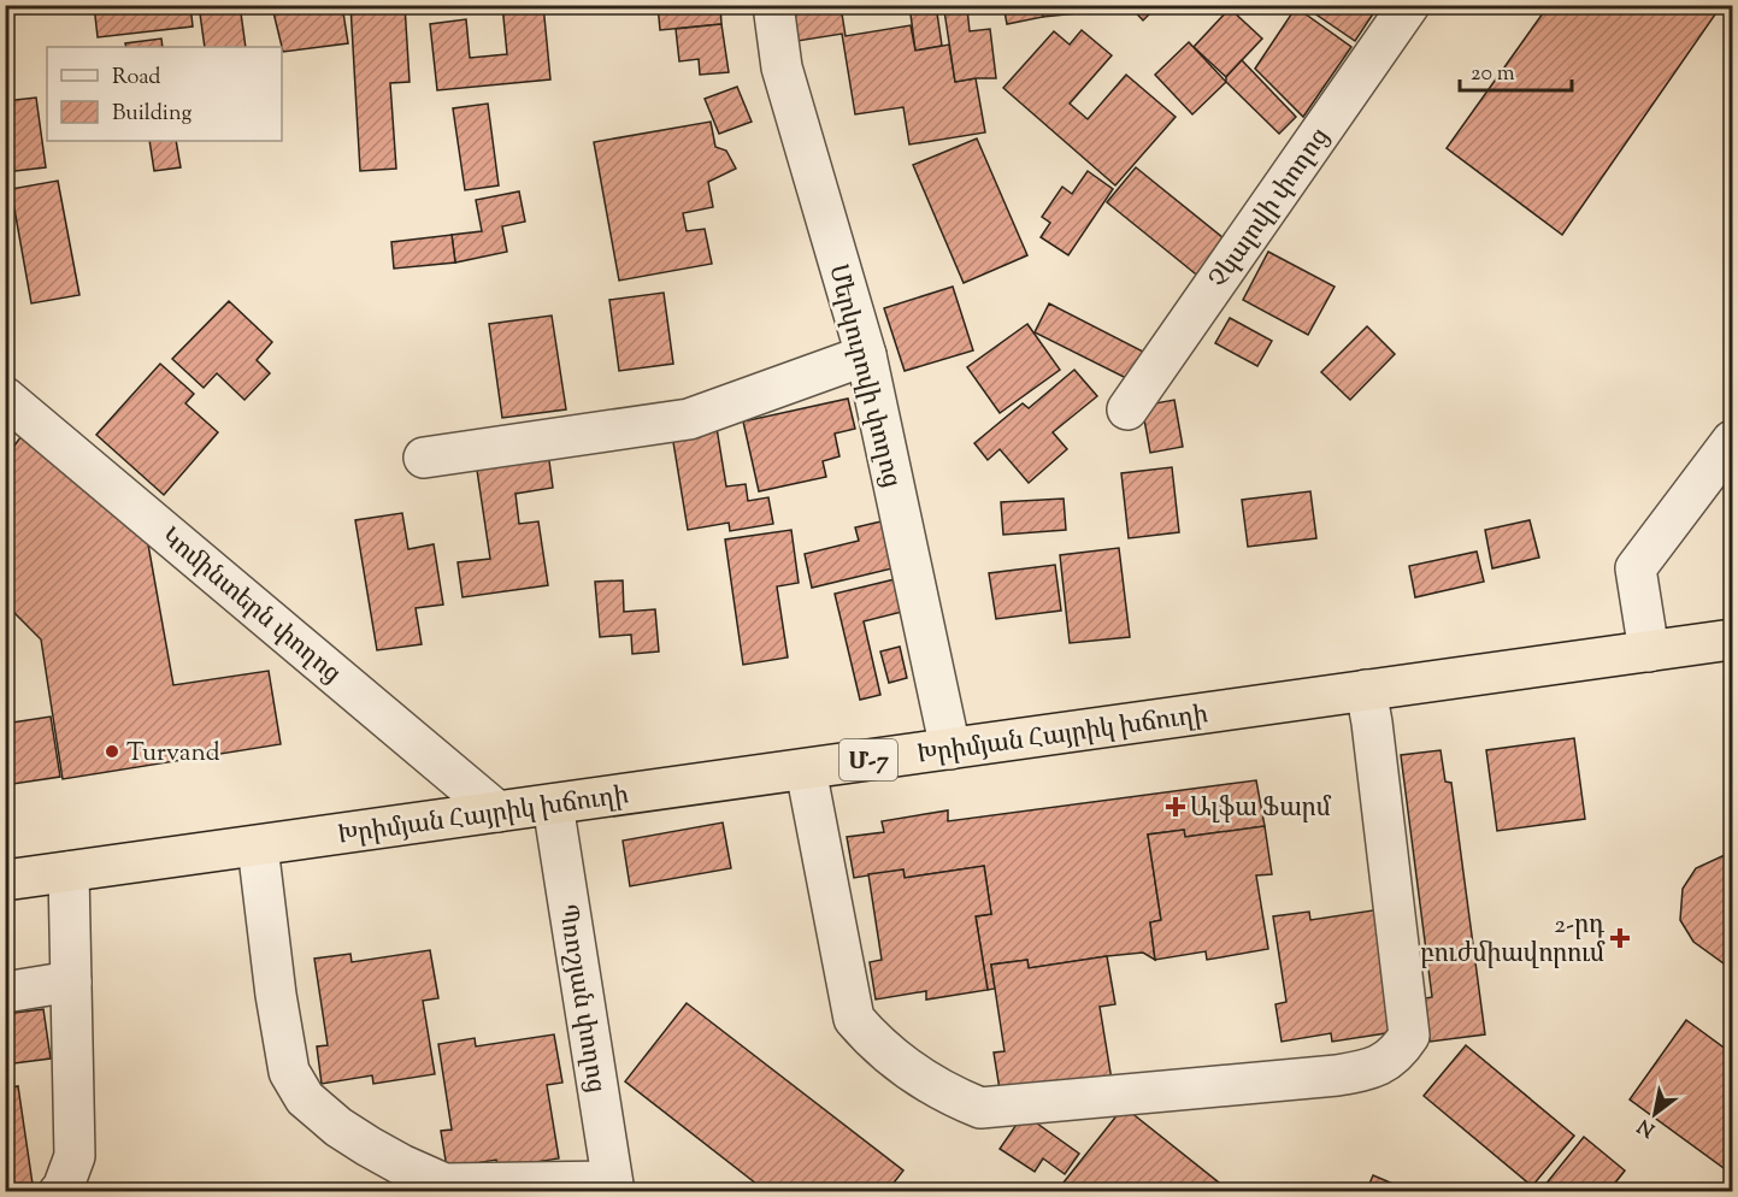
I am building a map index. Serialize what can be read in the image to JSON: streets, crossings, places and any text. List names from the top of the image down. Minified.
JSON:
{"streets":{"highway":["Խրիմյան Հայրիկ խճուղի","Մ-7"],"street":["Չկալովի փողոց","Մերկուրովի փողոց","Կոմինտերն փողոց","Պռոշյան փողոց"]},"crossings":[["Մերկուրովի փողոց","Խրիմյան Հայրիկ խճուղի"],["Կոմինտերն փողոց","Խրիմյան Հայրիկ խճուղի"],["Խրիմյան Հայրիկ խճուղի","Պռոշյան փողոց"]],"places":{"other":["Turvand"],"health":["Ալֆա Ֆարմ","2-րդ բուժմիավորում"]},"legend":["Road","Building"],"scale_bar":"20 m","north":"bottom left"}
